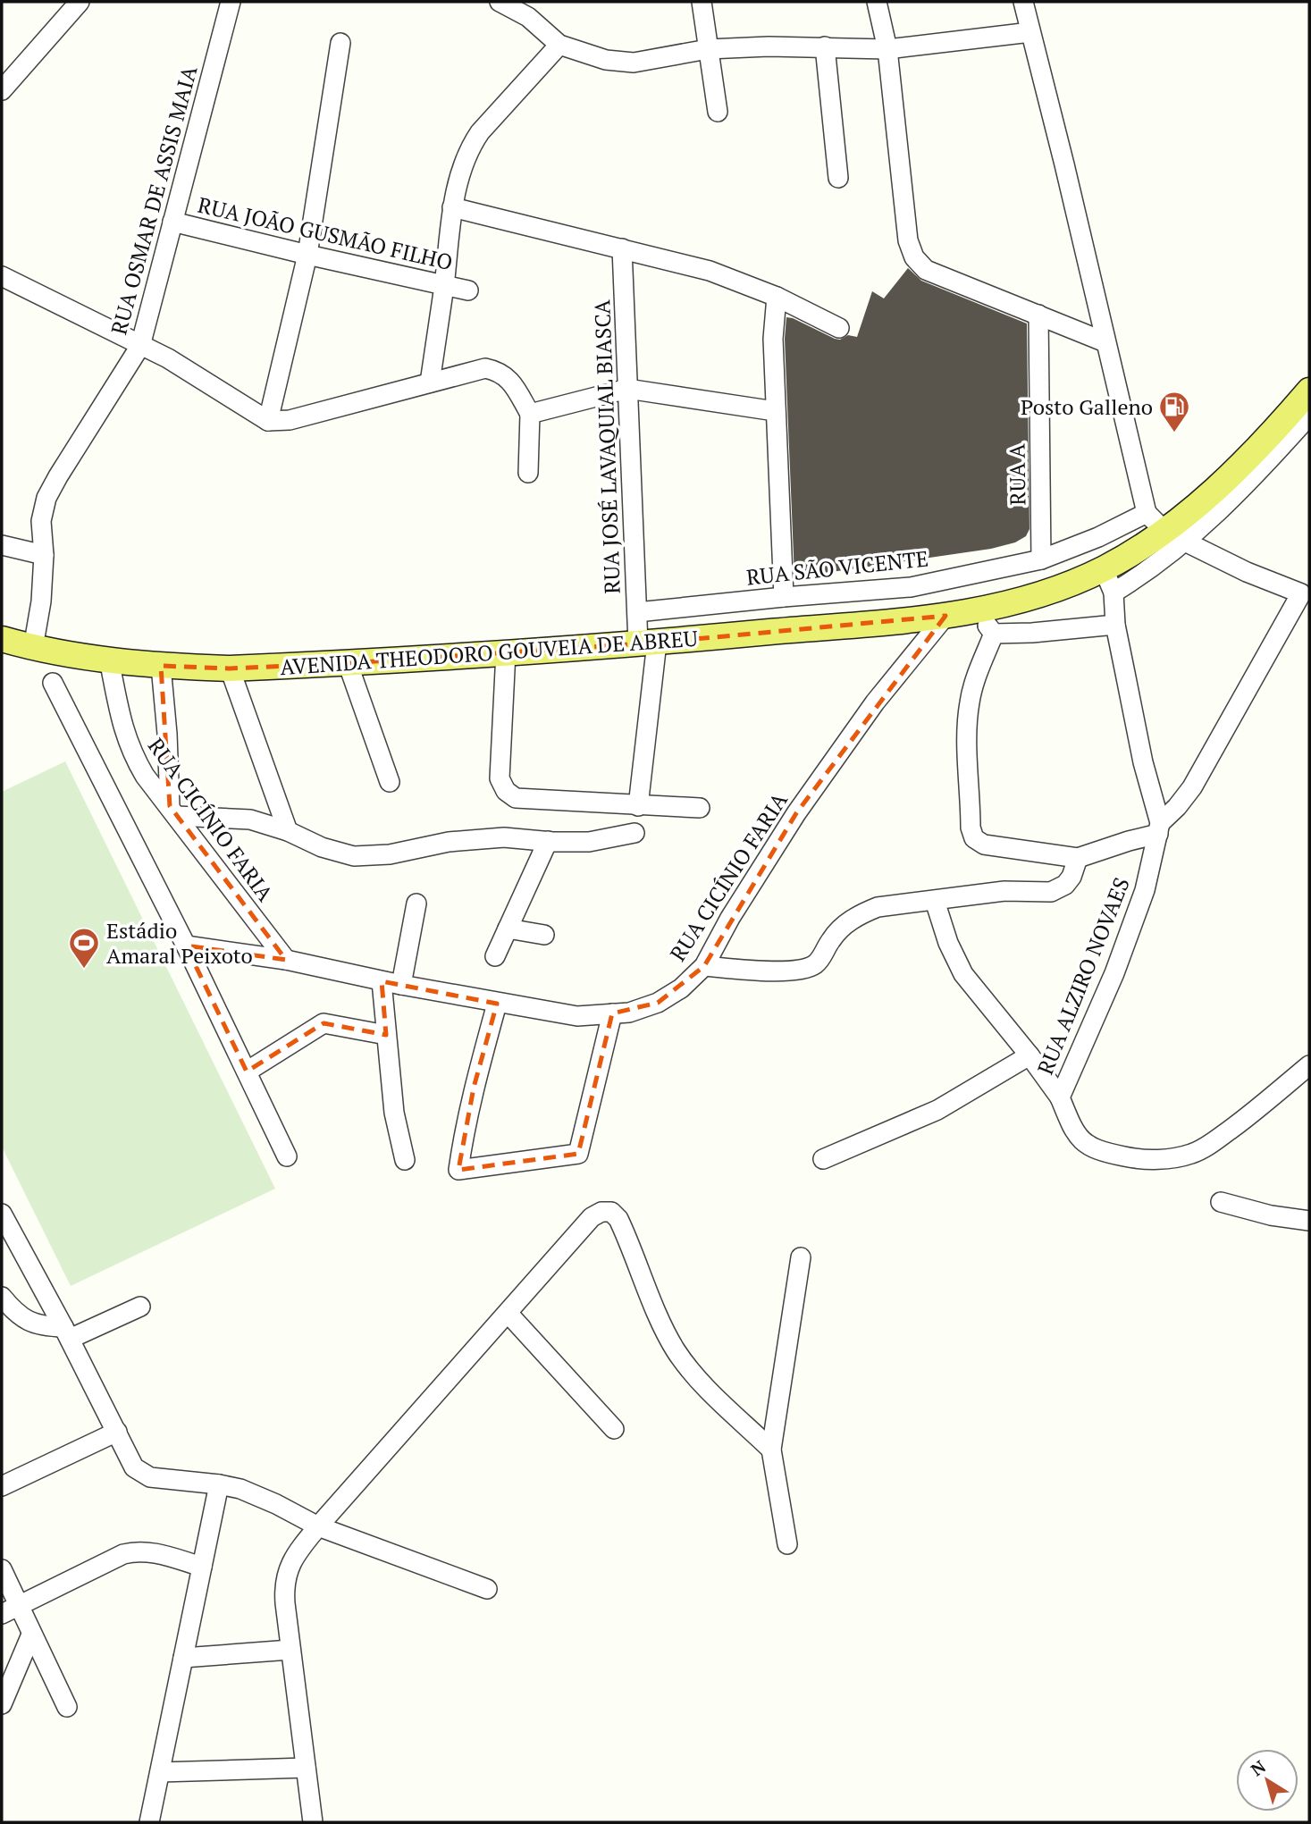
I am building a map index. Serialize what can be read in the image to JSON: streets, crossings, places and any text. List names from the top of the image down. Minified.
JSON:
{"streets":{"main road":["AVENIDA THEODORO GOUVEIA DE ABREU"],"street":["RUA OSMAR DE ASSIS MAIA","RUA JOÃO GUSMÃO FILHO","RUA JOSÉ LAVAQUIAL BIASCA","RUA A","RUA SÃO VICENTE","RUA CICÍNIO FARIA","RUA ALZIRO NOVAES"]},"crossings":[["RUA OSMAR DE ASSIS MAIA","RUA JOÃO GUSMÃO FILHO"],["RUA OSMAR DE ASSIS MAIA","AVENIDA THEODORO GOUVEIA DE ABREU"],["RUA JOSÉ LAVAQUIAL BIASCA","RUA SÃO VICENTE"],["RUA JOSÉ LAVAQUIAL BIASCA","AVENIDA THEODORO GOUVEIA DE ABREU"],["RUA A","RUA SÃO VICENTE"],["AVENIDA THEODORO GOUVEIA DE ABREU","RUA CICÍNIO FARIA"],["AVENIDA THEODORO GOUVEIA DE ABREU","RUA ALZIRO NOVAES"]],"places":{"fuel station":["Posto Galleno"],"sports":["Estádio Amaral Peixoto"]},"north":"top left"}
